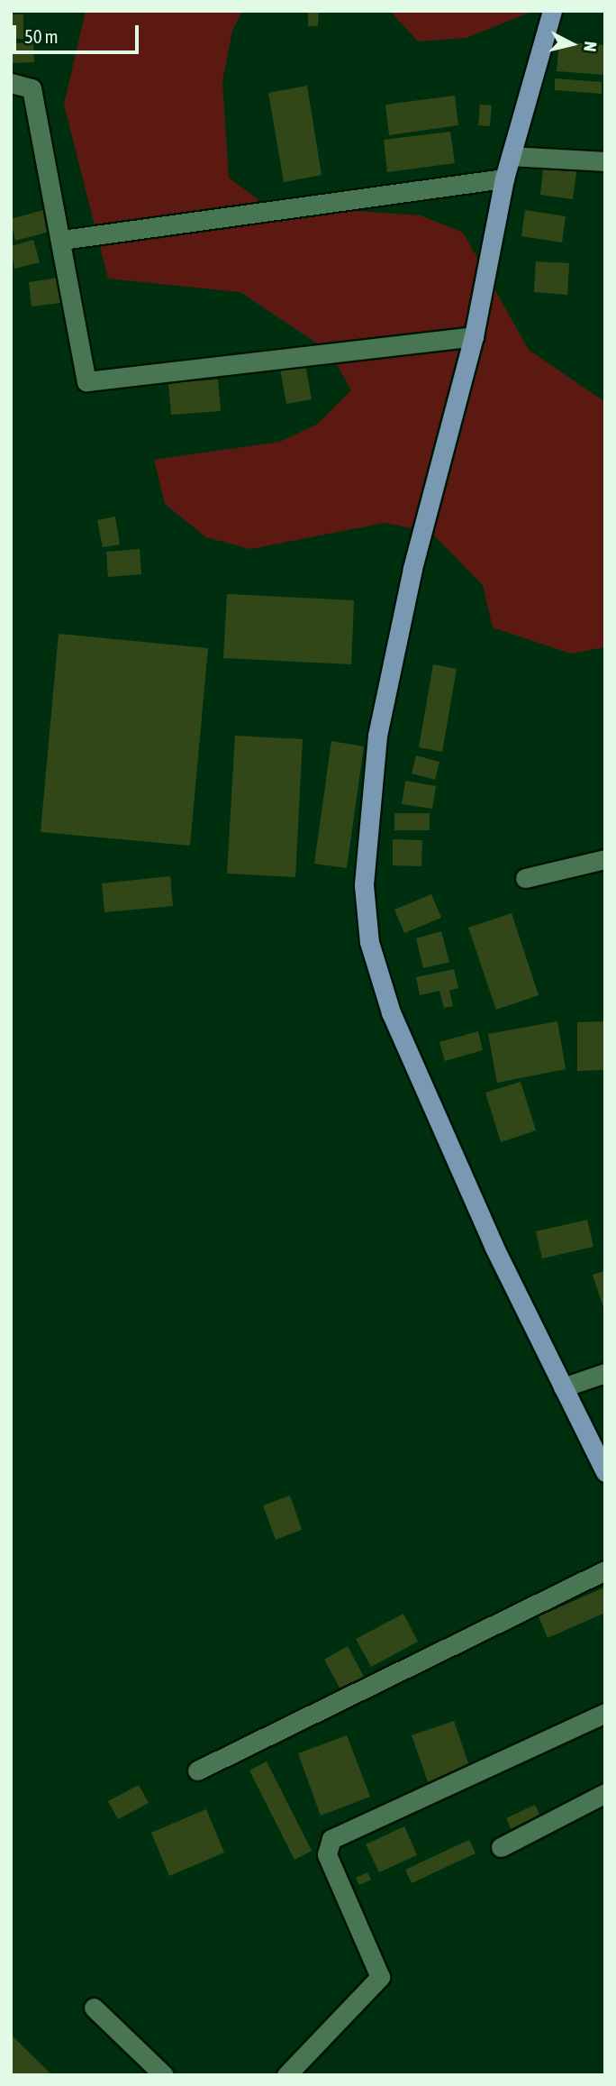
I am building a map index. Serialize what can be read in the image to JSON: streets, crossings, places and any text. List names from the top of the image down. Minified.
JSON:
{"scale_bar":"50 m","north":"right"}
